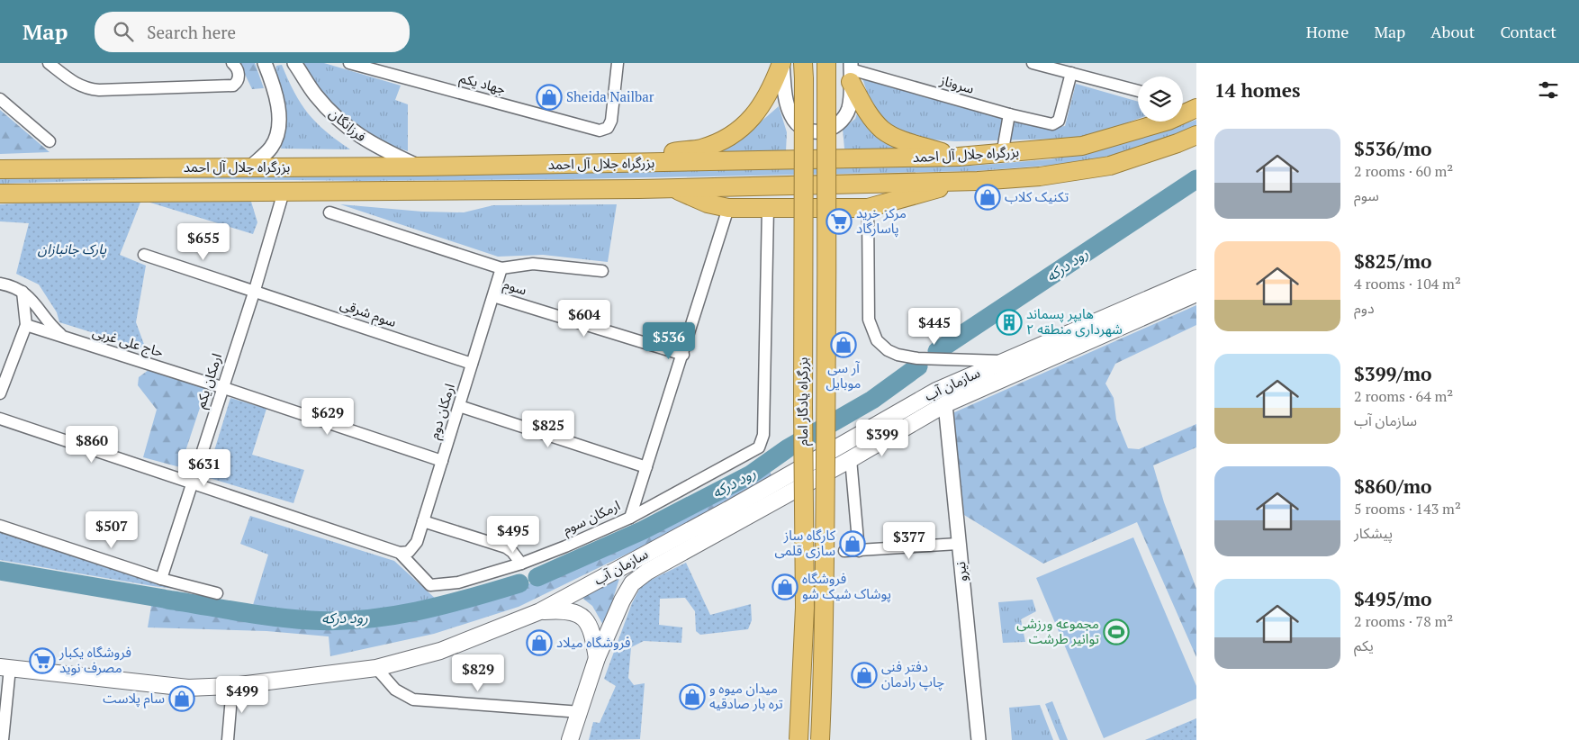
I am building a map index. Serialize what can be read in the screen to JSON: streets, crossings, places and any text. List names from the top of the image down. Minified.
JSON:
{"streets":{"highway":["بزرگراه جلال آل احمد","بزرگراه یادگار امام"],"main road":["سازمان آب"],"street":["جهاد یکم","سروناز","فرزانگان","سوم","سوم شرقی","حاج علی غربی","ارمکان یکم","ارمکان دوم","ارمکان سوم","نیرو"]},"crossings":[["فرزانگان","بزرگراه جلال آل احمد"],["بزرگراه جلال آل احمد","ارمکان یکم"],["سوم","ارمکان دوم"],["سوم","ارمکان سوم"],["سوم شرقی","ارمکان یکم"],["سوم شرقی","ارمکان دوم"],["حاج علی غربی","ارمکان یکم"],["حاج علی غربی","ارمکان دوم"],["ارمکان یکم","ارمکان سوم"],["سازمان آب","نیرو"],["ارمکان دوم","ارمکان سوم"]],"water":["رود درکه"],"parks":["پارک جانبازان"],"places":{"shop":["Sheida Nailbar","تکنیک کلاب","آر سی موبایل","کارگاه ساز سازی قلمی","فروشگاه پوشاک شیک شو","فروشگاه میلاد","دفتر فنی چاپ رادمان","میدان میوه و تره بار صادقیه","سام پلاست"],"supermarket":["مرکز خرید پاسارگاد","فروشگاه یکبار مصرف نوید"],"building":["هایپر پسماند شهرداری منطقه ۲"],"sports":["مجموعه ورزشی توانیر طرشت"]},"page":{"header":"Map","search":"Search here","nav":["Home","Map","About","Contact"],"heading":"14 homes","list":[{"name":"$536/mo","note":"2 rooms · 60 m² · سوم"},{"name":"$825/mo","note":"4 rooms · 104 m² · دوم"},{"name":"$399/mo","note":"2 rooms · 64 m² · سازمان آب"},{"name":"$860/mo","note":"5 rooms · 143 m² · پیشکار"},{"name":"$495/mo","note":"2 rooms · 78 m² · یکم"}],"price":["$655","$604","$445","$536","$629","$825","$399","$860","$631","$507","$495","$377","$829","$499"]}}
